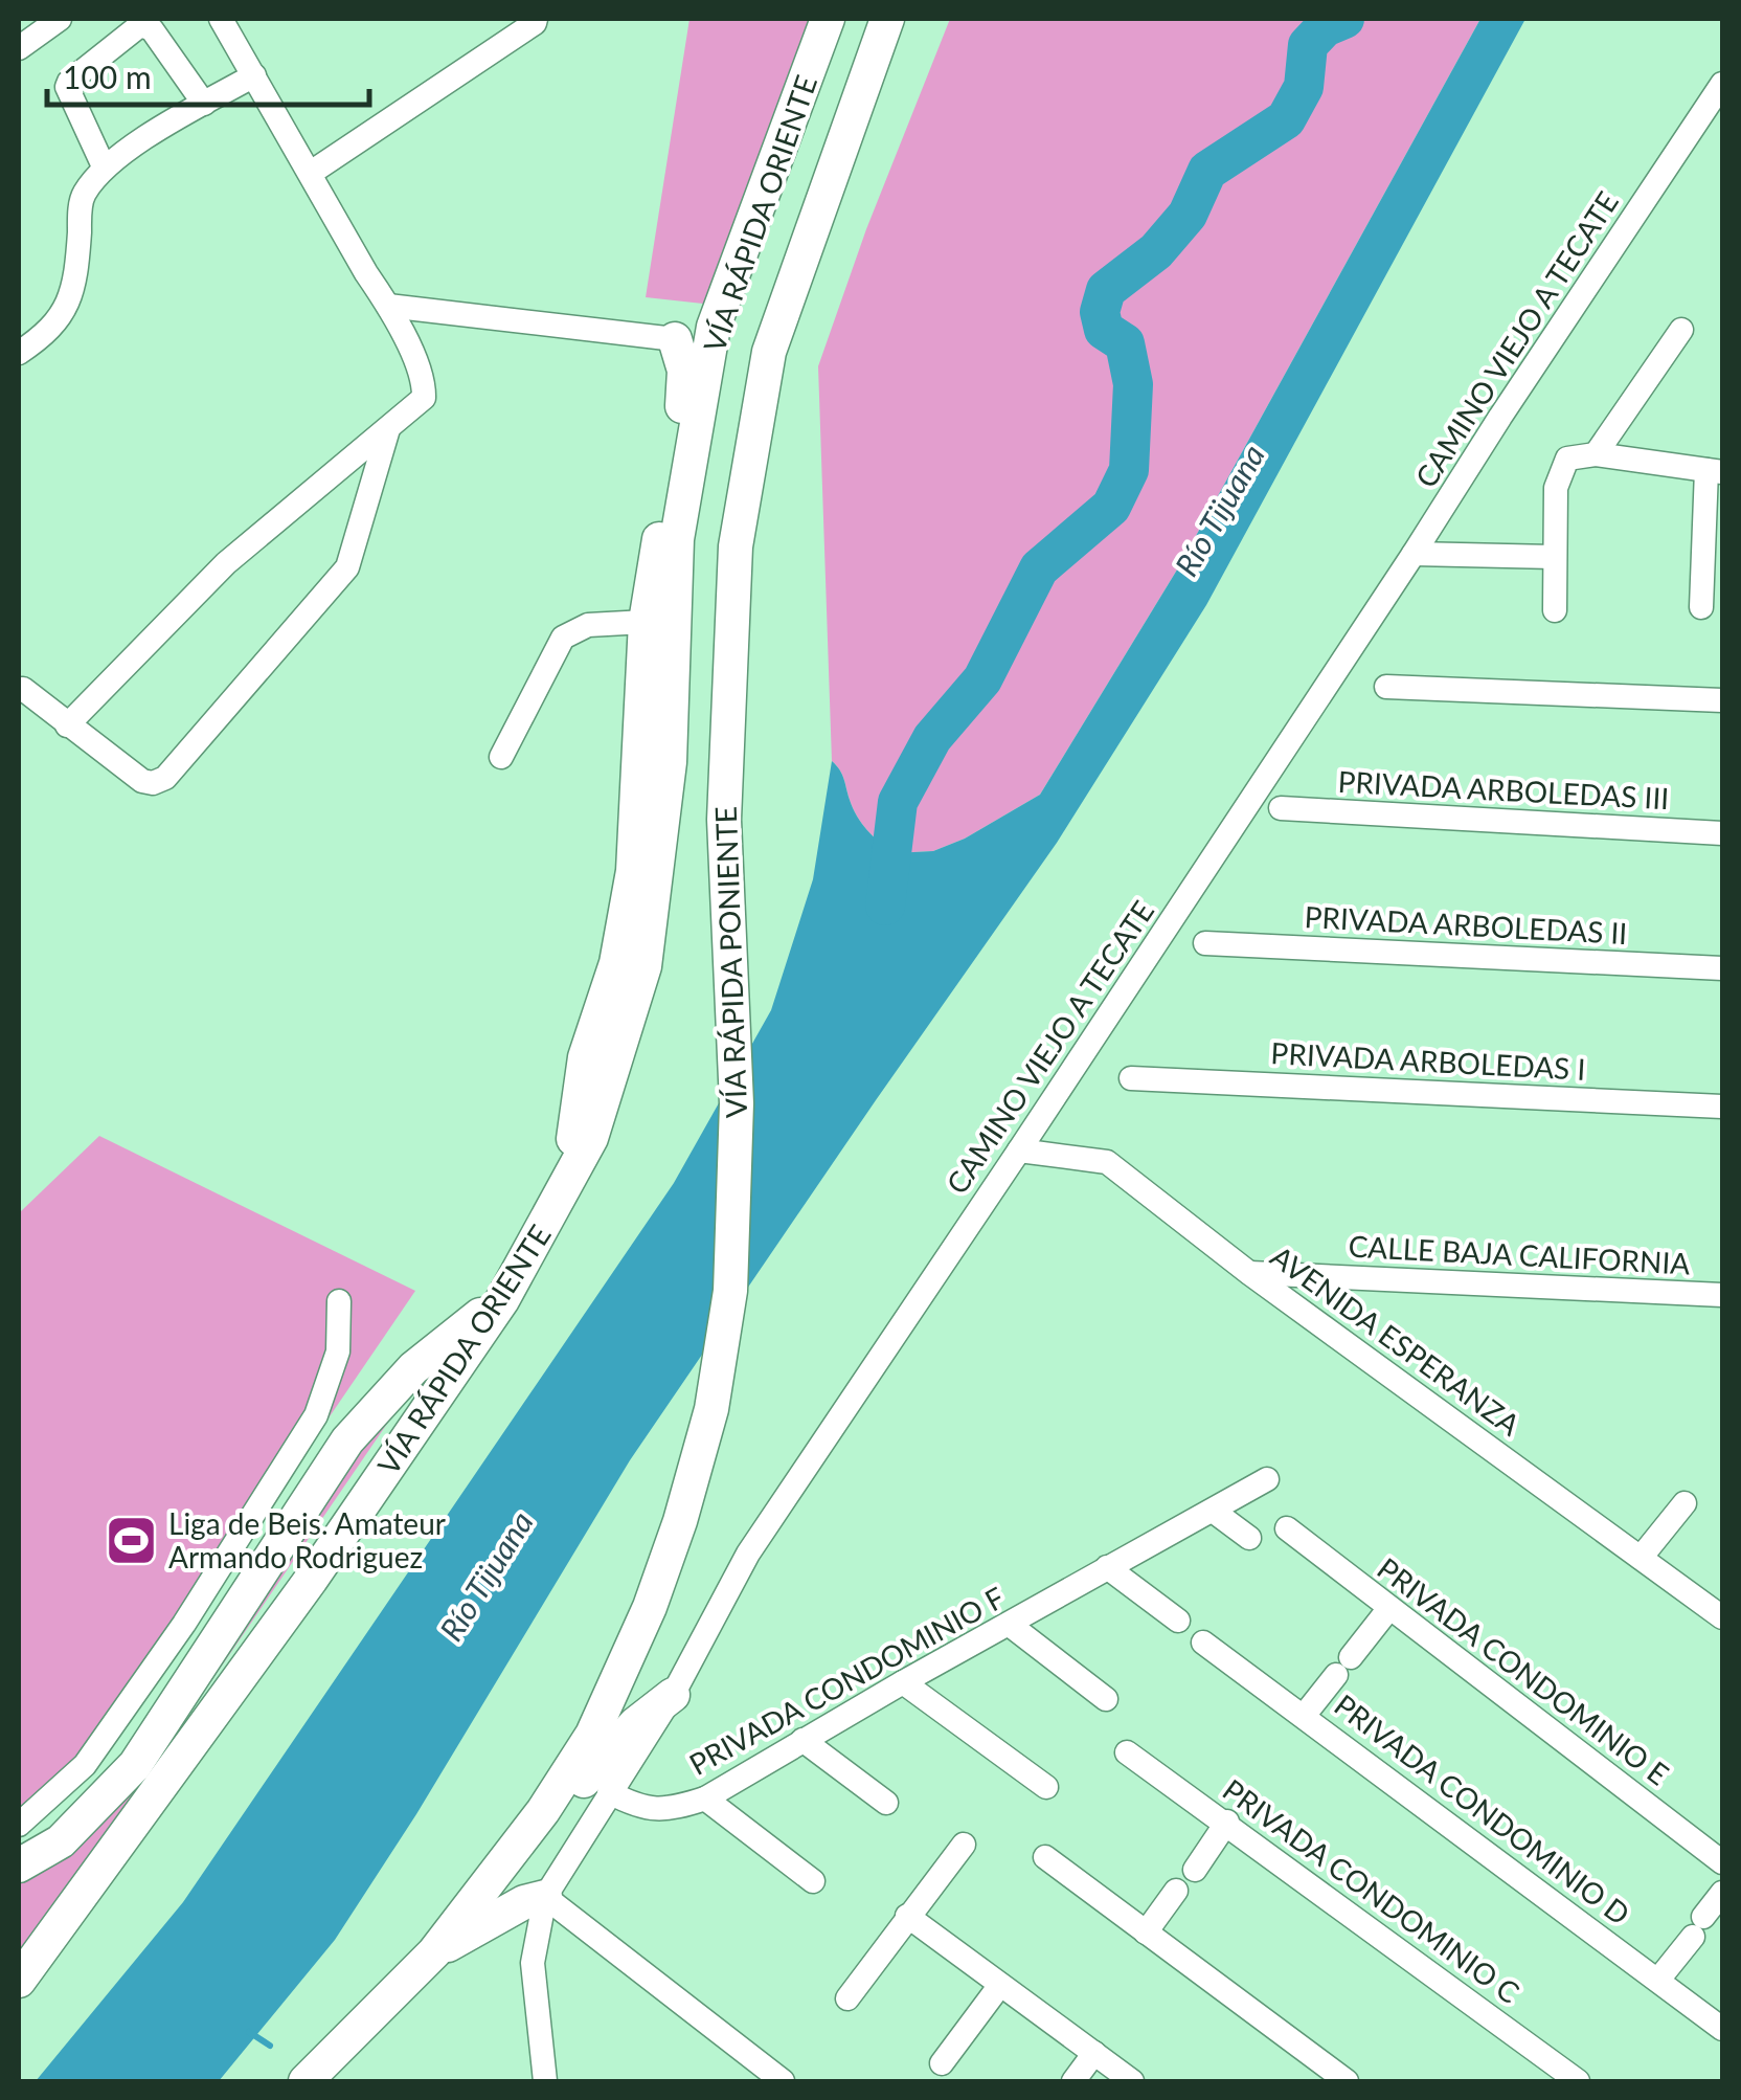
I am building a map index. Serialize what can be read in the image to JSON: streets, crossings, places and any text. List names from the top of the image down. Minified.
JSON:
{"streets":{"highway":["VÍA RÁPIDA ORIENTE","VÍA RÁPIDA PONIENTE"],"street":["CAMINO VIEJO A TECATE","PRIVADA ARBOLEDAS III","PRIVADA ARBOLEDAS II","PRIVADA ARBOLEDAS I","CALLE BAJA CALIFORNIA","AVENIDA ESPERANZA","PRIVADA CONDOMINIO E","PRIVADA CONDOMINIO F","PRIVADA CONDOMINIO D","PRIVADA CONDOMINIO C"]},"crossings":[["CAMINO VIEJO A TECATE","AVENIDA ESPERANZA"],["CAMINO VIEJO A TECATE","PRIVADA CONDOMINIO F"],["CALLE BAJA CALIFORNIA","AVENIDA ESPERANZA"]],"water":["Río Tijuana"],"places":{"sports":["Liga de Beis. Amateur Armando Rodriguez"]},"scale_bar":"100 m"}
